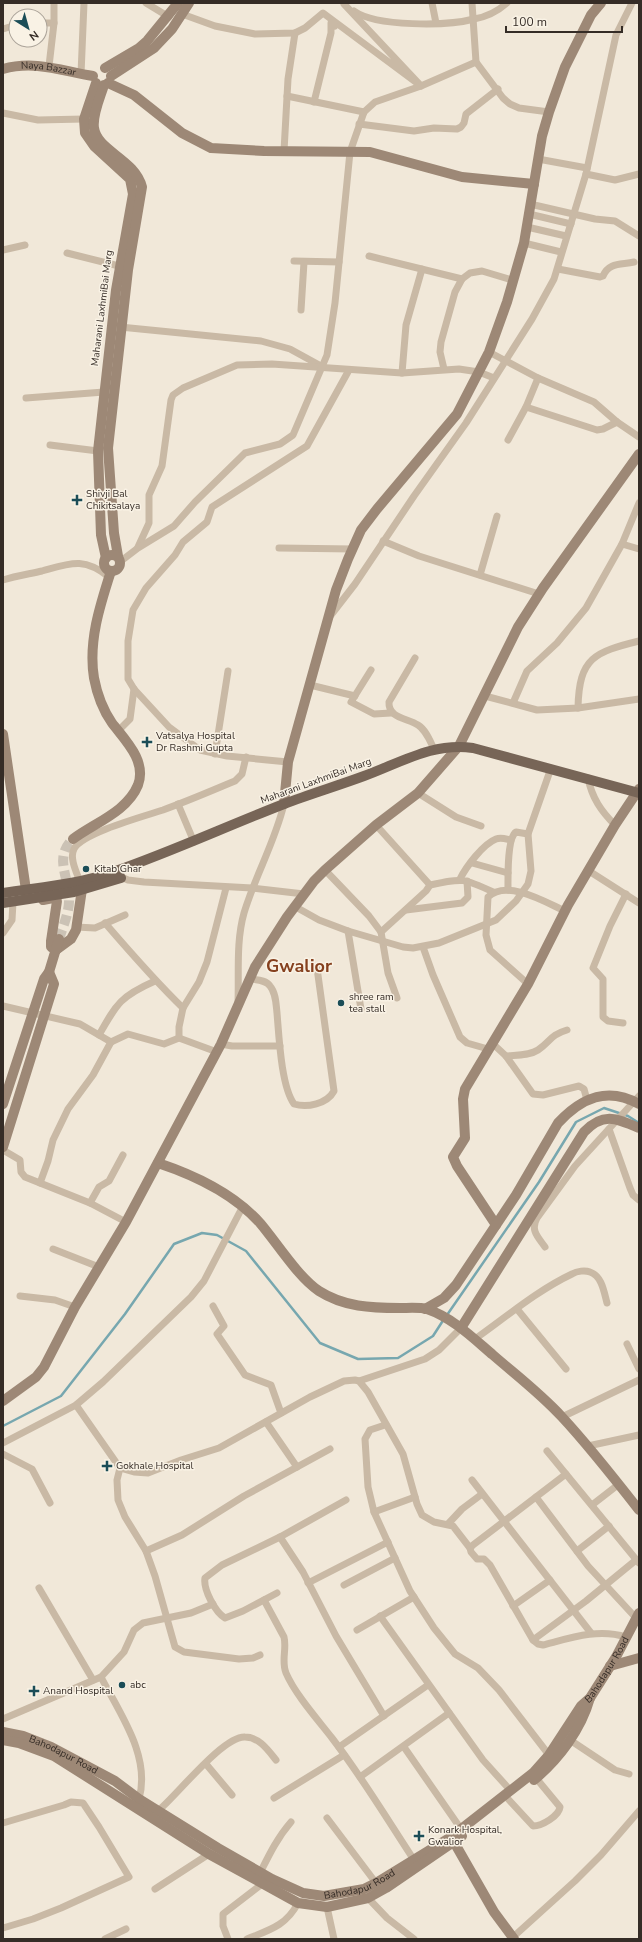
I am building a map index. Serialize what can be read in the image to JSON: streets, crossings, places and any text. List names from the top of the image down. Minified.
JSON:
{"streets":{"main road":["Maharani LaxhmiBai Marg"],"street":["Naya Bazzar","Bahodapur Road"]},"districts":["Gwalior"],"places":{"health":["Shivji Bal Chikitsalaya","Vatsalya Hospital Dr Rashmi Gupta","Gokhale Hospital","Anand Hospital","Konark Hospital, Gwalior"],"other":["Kitab Ghar","shree ram tea stall","abc"]},"scale_bar":"100 m","north":"bottom right"}
